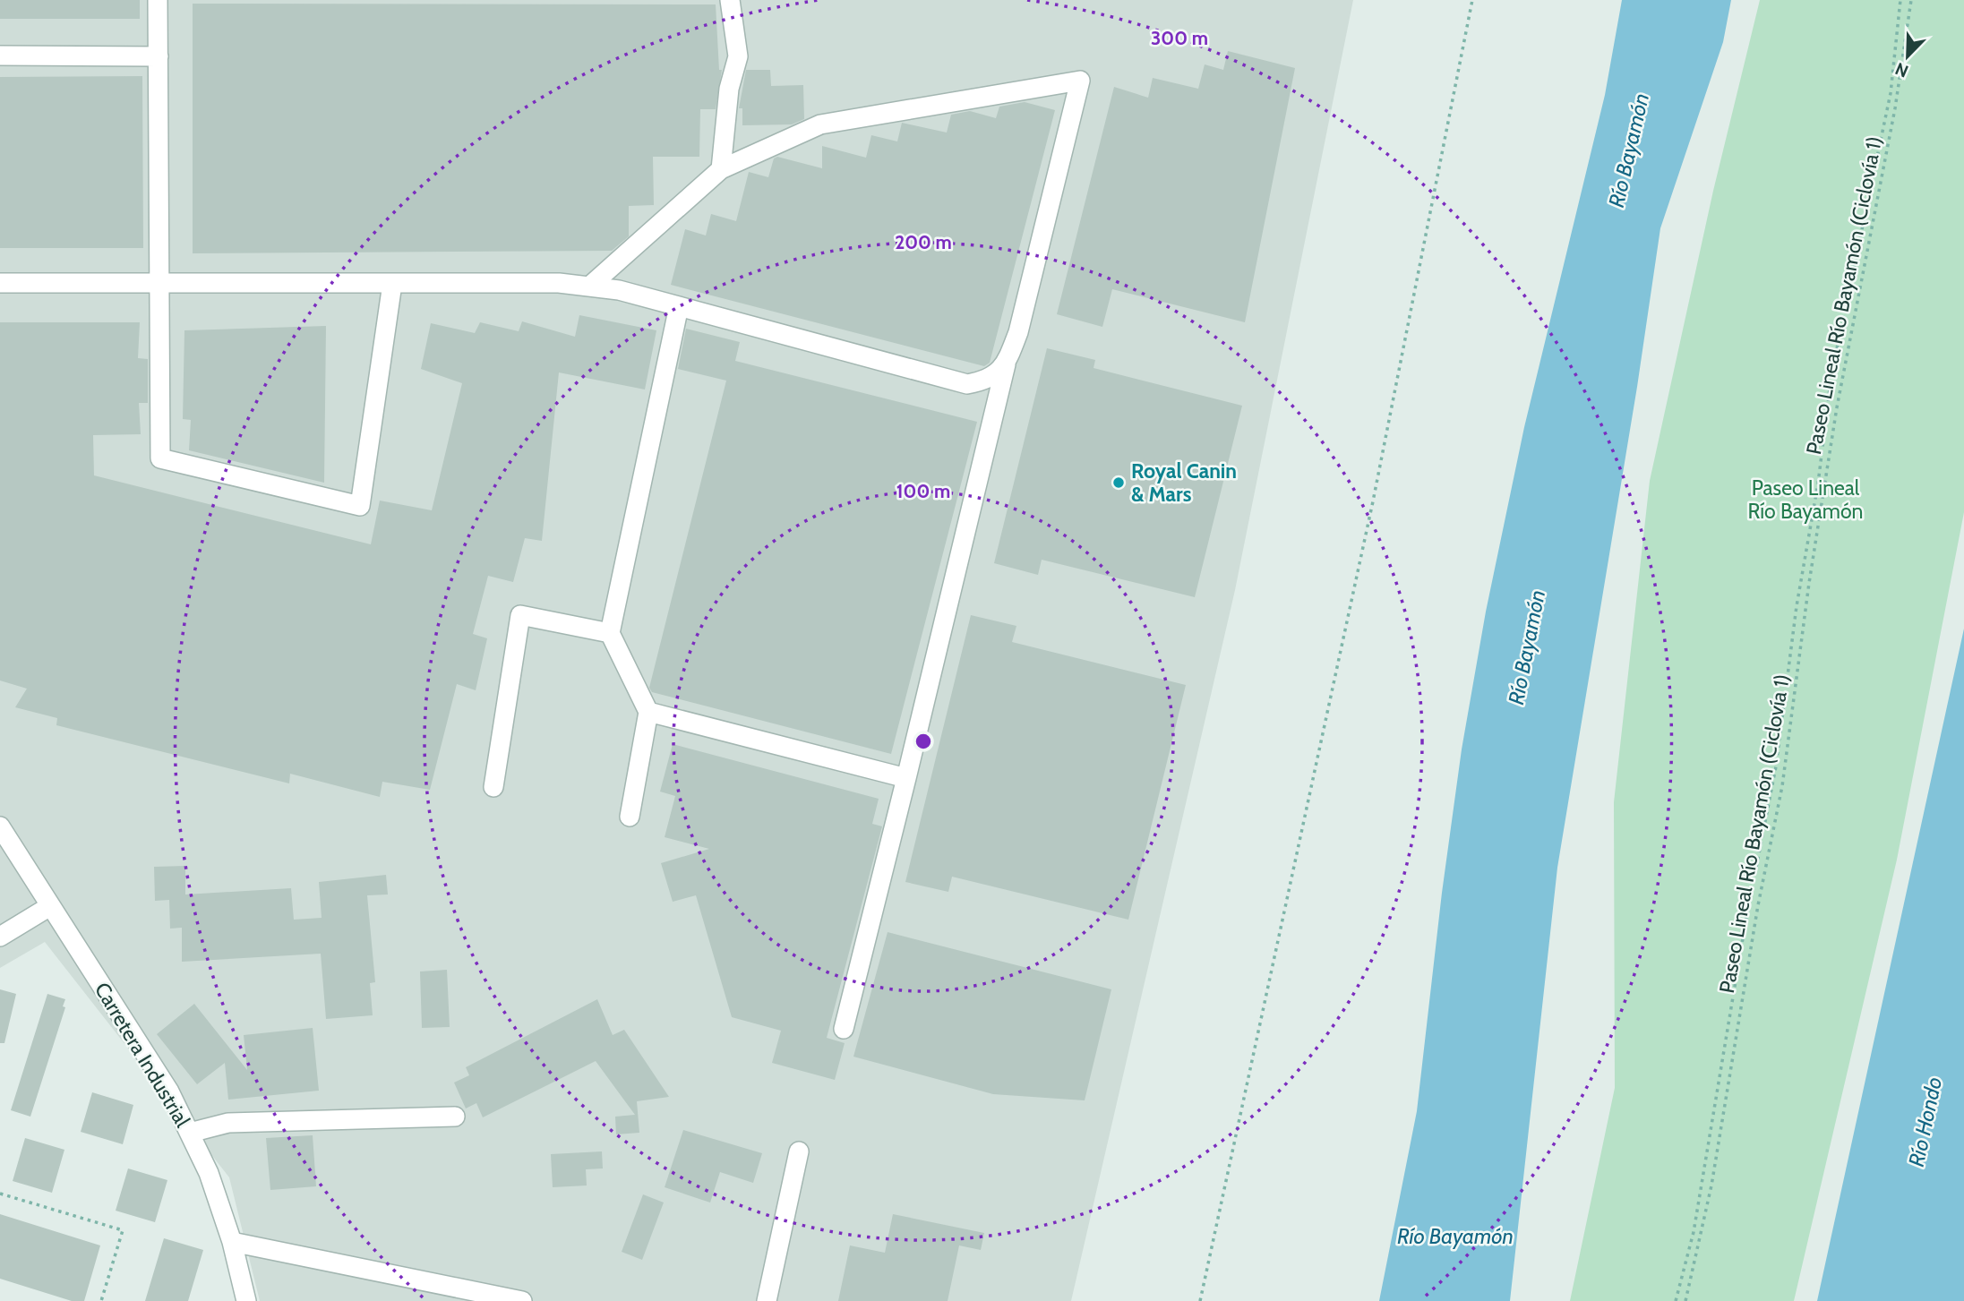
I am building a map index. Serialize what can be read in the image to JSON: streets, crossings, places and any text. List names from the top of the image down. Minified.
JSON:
{"streets":{"street":["Carretera Industrial"],"path":["Paseo Lineal Río Bayamón (Ciclovía 1)"]},"water":["Río Bayamón","Río Hondo"],"parks":["Paseo Lineal Río Bayamón"],"places":["Royal Canin & Mars"],"north":"bottom left","rings":["300 m","200 m","100 m"]}
